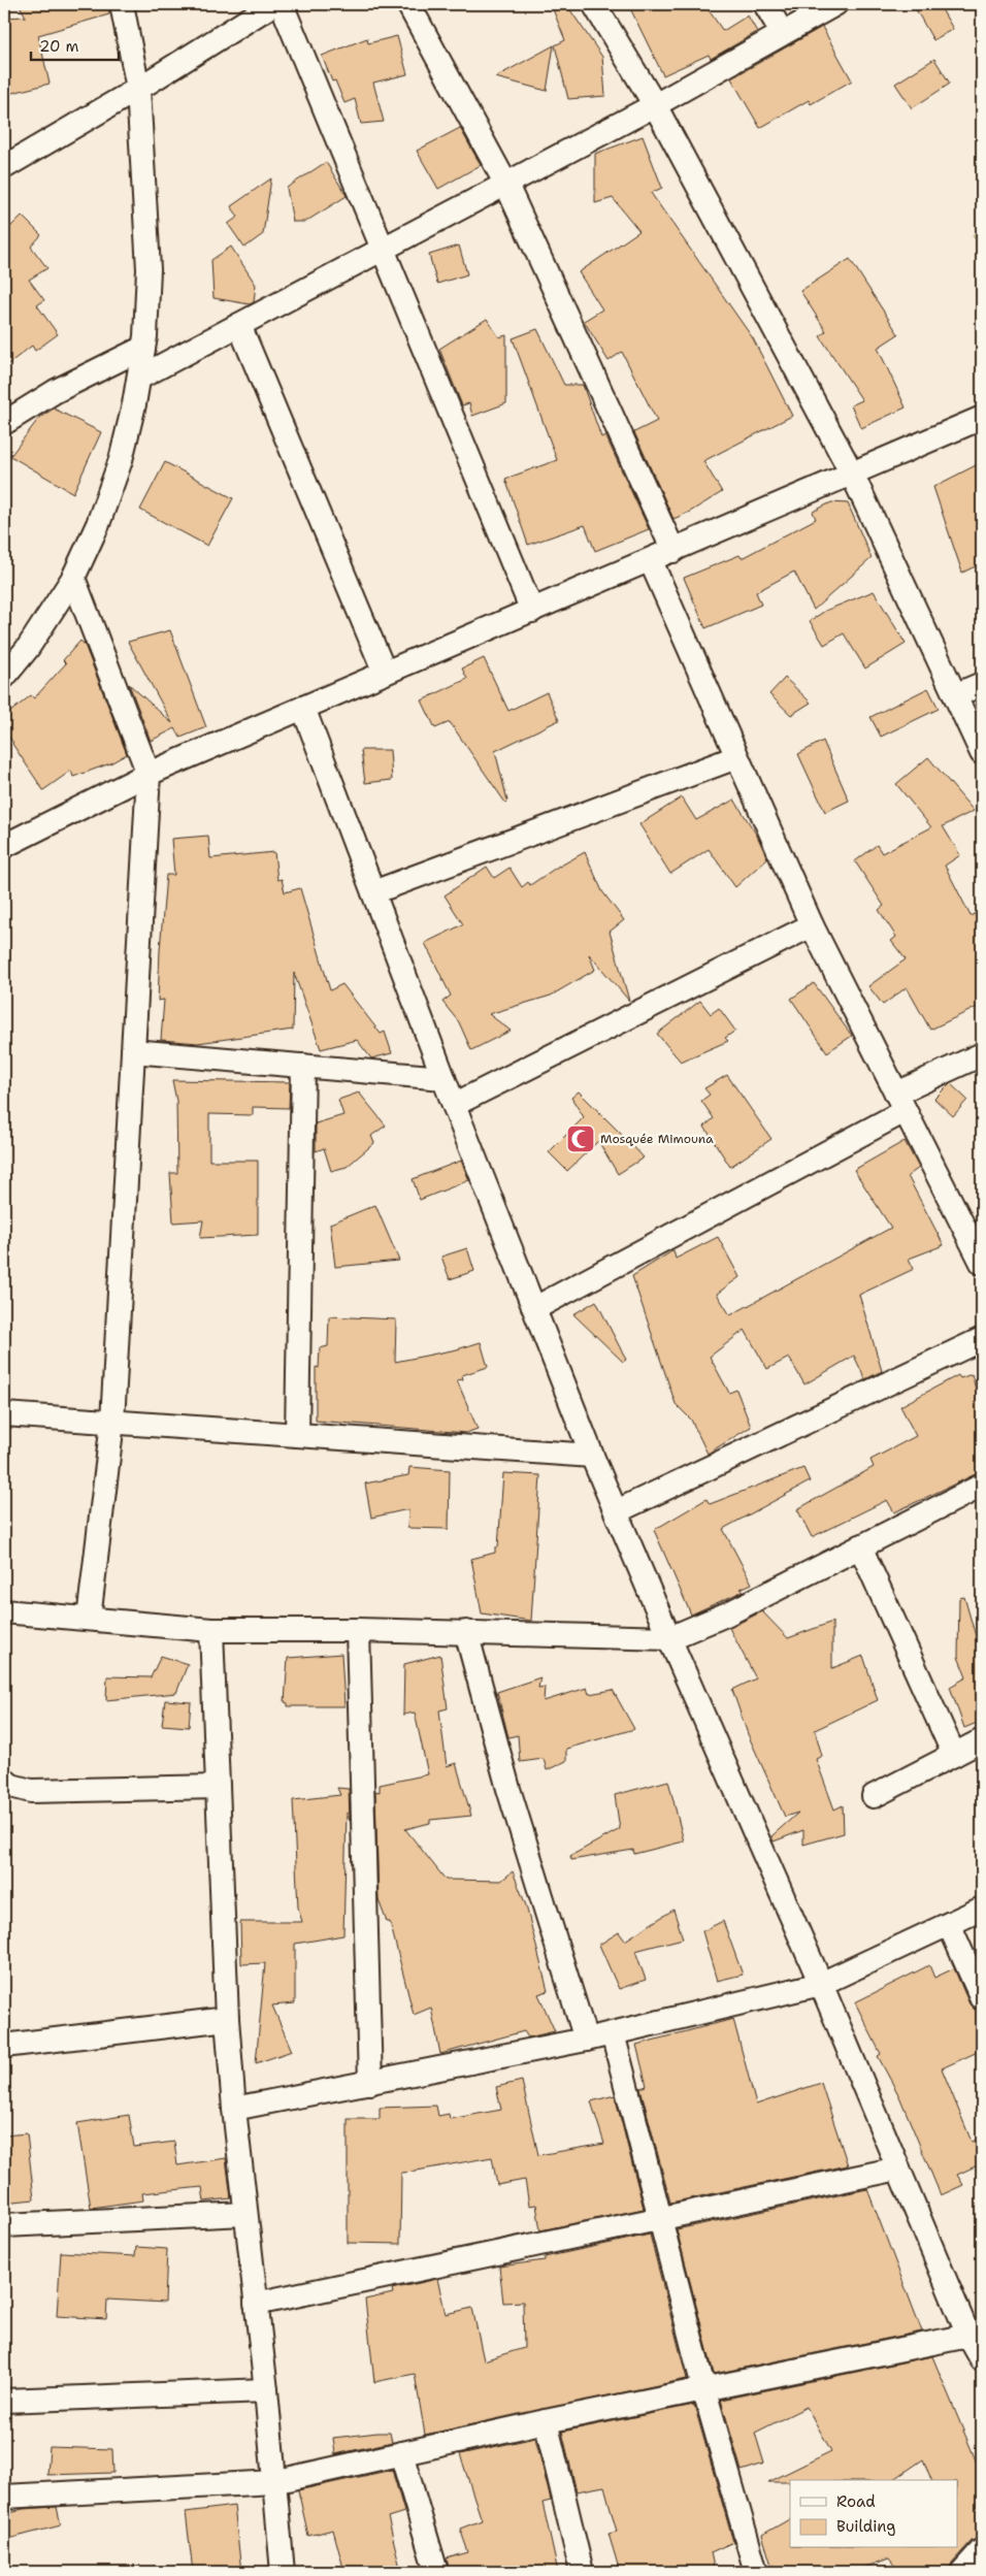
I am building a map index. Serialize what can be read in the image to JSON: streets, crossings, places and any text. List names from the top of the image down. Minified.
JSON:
{"places":{"mosque":["Mosquée Mimouna"]},"legend":["Road","Building"],"scale_bar":"20 m"}
